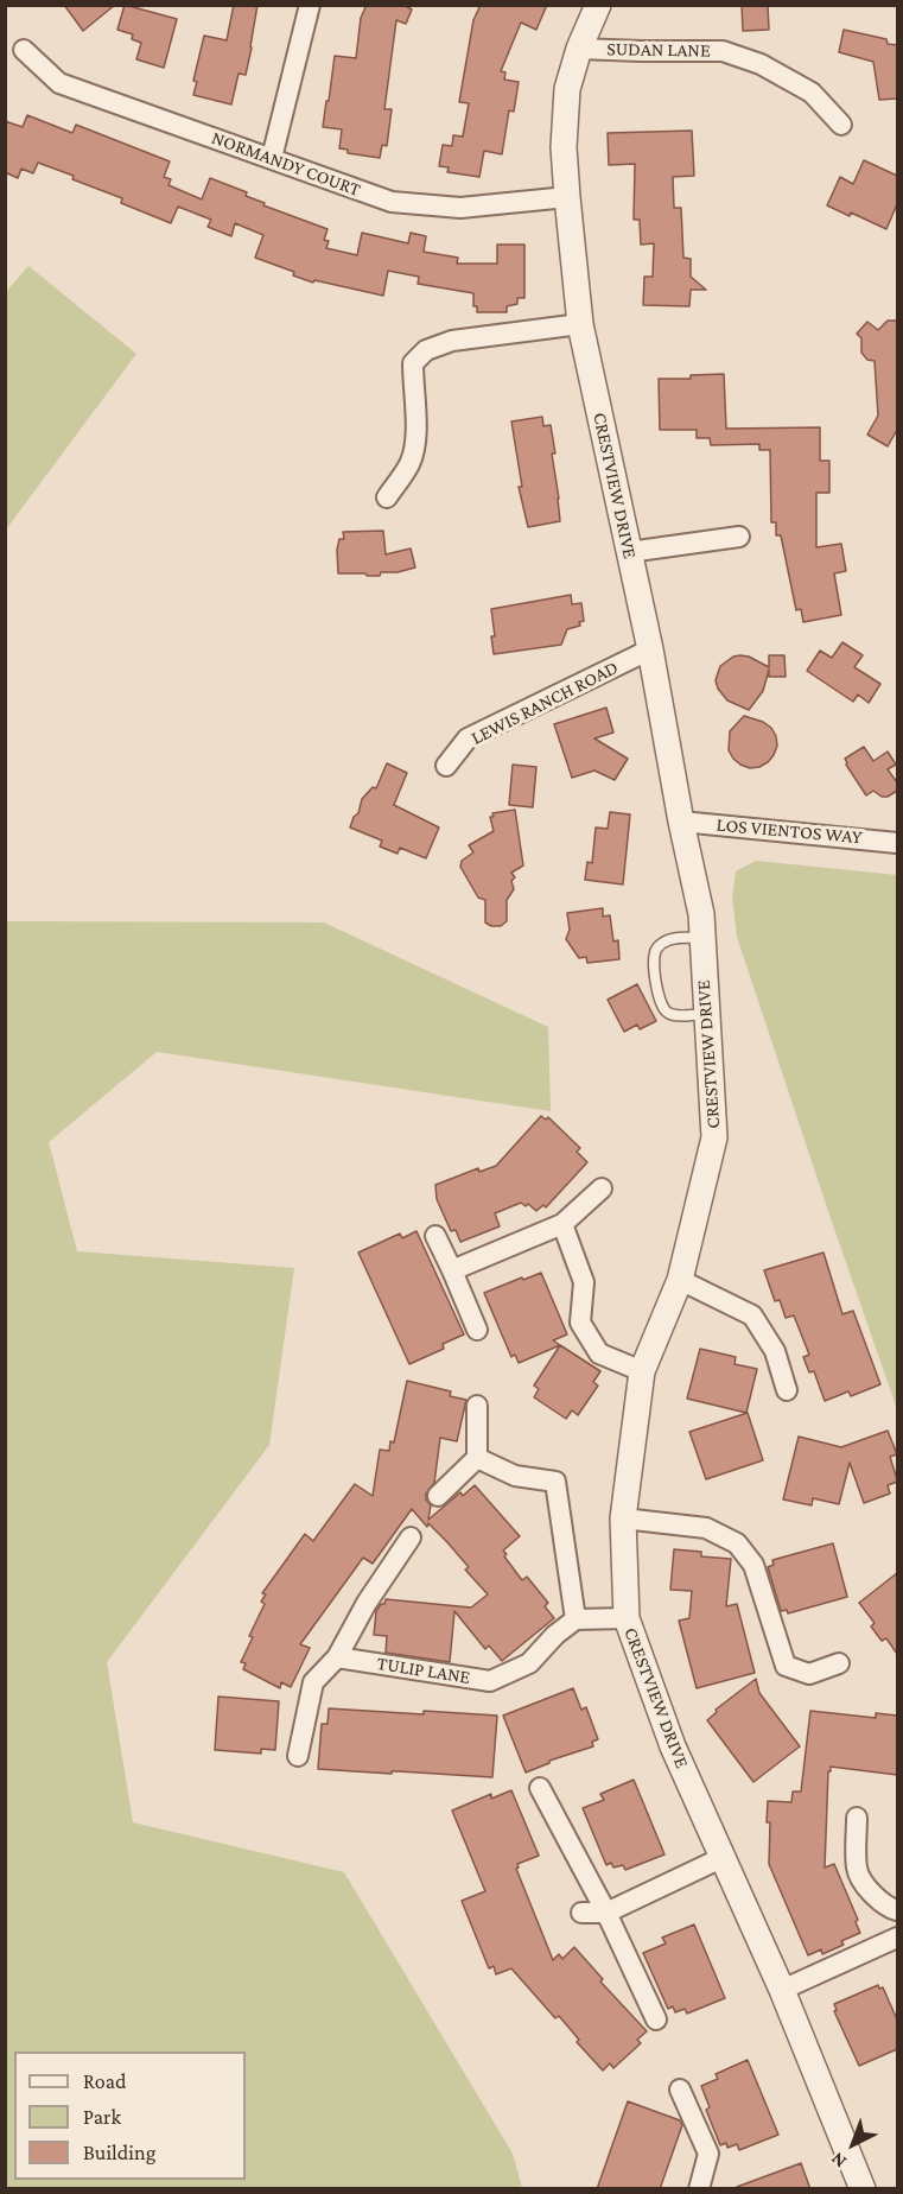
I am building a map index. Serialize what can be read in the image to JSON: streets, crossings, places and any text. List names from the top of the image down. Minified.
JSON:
{"streets":{"street":["SUDAN LANE","NORMANDY COURT","CRESTVIEW DRIVE","LEWIS RANCH ROAD","LOS VIENTOS WAY","TULIP LANE"]},"crossings":[["SUDAN LANE","CRESTVIEW DRIVE"],["NORMANDY COURT","CRESTVIEW DRIVE"],["CRESTVIEW DRIVE","LEWIS RANCH ROAD"],["CRESTVIEW DRIVE","LOS VIENTOS WAY"]],"legend":["Road","Park","Building"],"north":"bottom left"}
